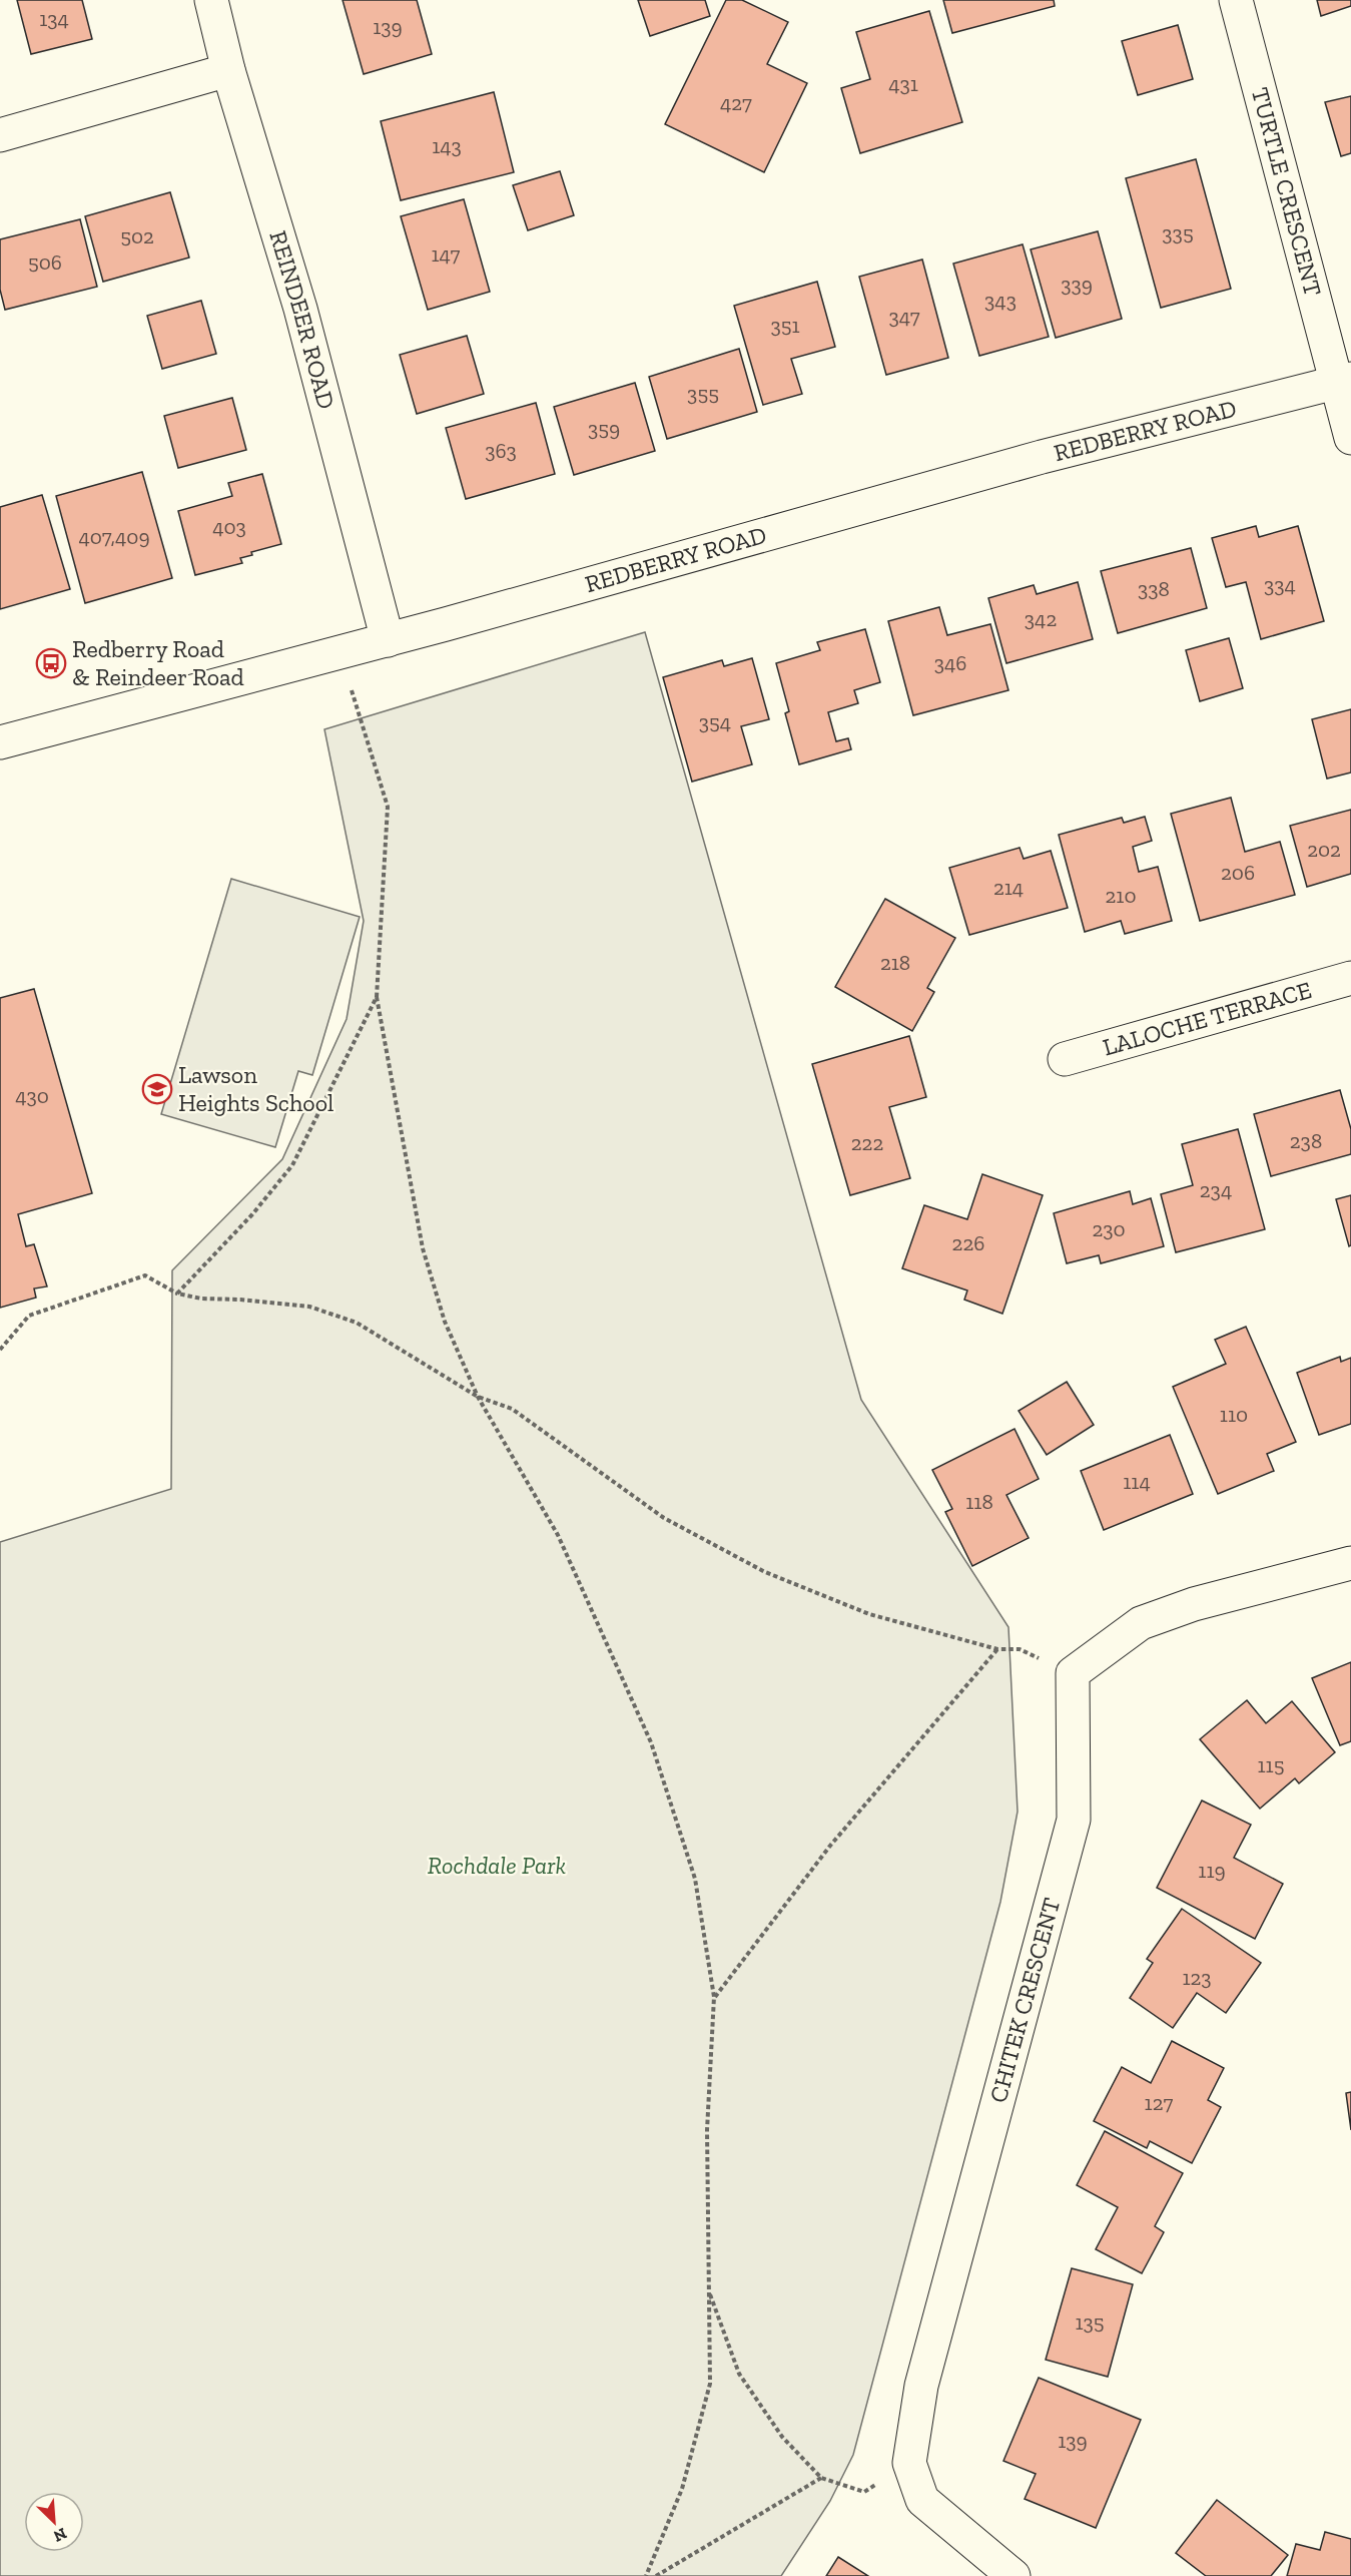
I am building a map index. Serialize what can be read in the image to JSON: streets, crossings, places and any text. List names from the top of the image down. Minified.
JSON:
{"streets":{"street":["TURTLE CRESCENT","REINDEER ROAD","REDBERRY ROAD","LALOCHE TERRACE","CHITEK CRESCENT"]},"crossings":[["TURTLE CRESCENT","REDBERRY ROAD"],["REINDEER ROAD","REDBERRY ROAD"]],"parks":["Rochdale Park"],"places":{"bus stop":["Redberry Road & Reindeer Road"],"school or university":["Lawson Heights School"]},"house_numbers":["134","139","431","427","143","335","502","147","506","339","343","347","351","355","359","363","403","407,409","334","338","342","346","354","202","206","214","210","218","430","238","222","234","230","226","110","114","118","115","119","123","127","135","139"],"north":"bottom right"}
